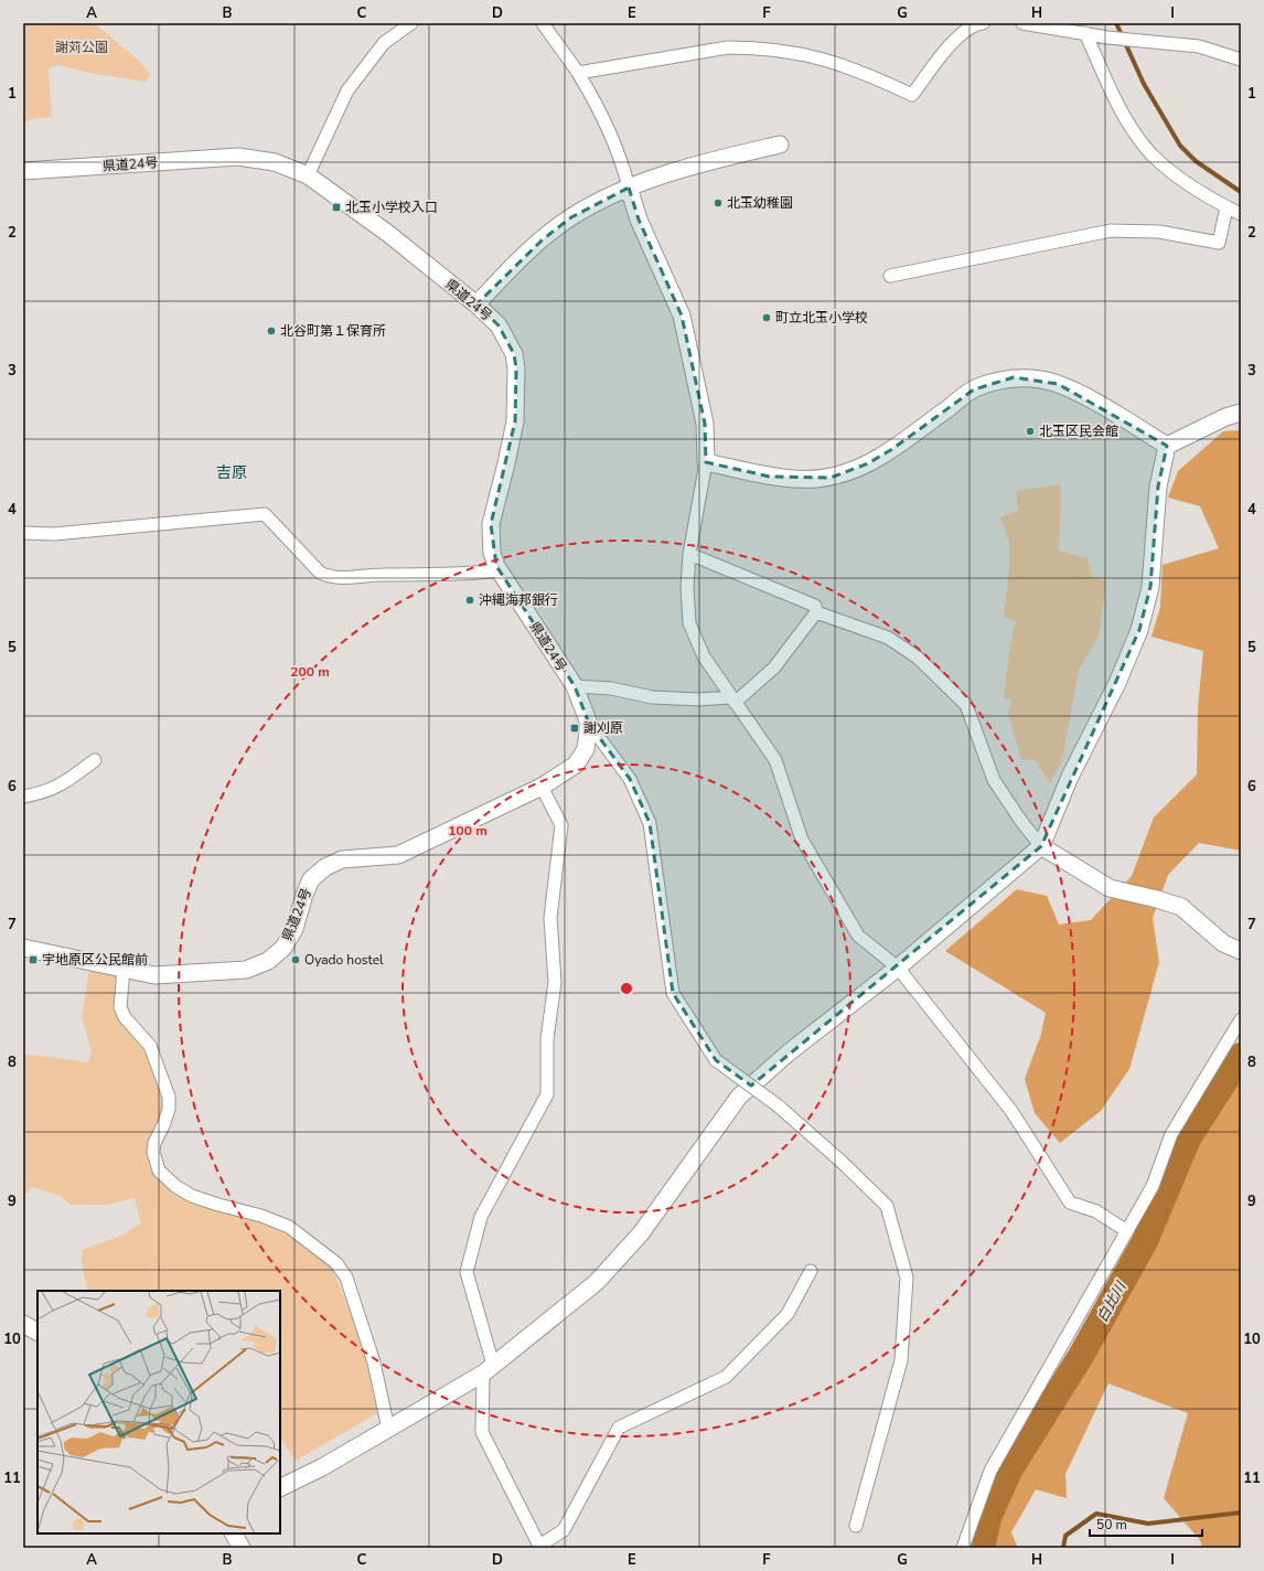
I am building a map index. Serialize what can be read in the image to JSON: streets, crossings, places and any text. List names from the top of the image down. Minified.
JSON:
{"streets":{"street":["県道24号"]},"districts":["吉原"],"water":["白比川"],"parks":["謝苅公園"],"places":{"other":["北玉幼稚園","町立北玉小学校","北谷町第１保育所","北玉区民会館","沖縄海邦銀行","Oyado hostel"],"transit":["北玉小学校入口","謝刈原","宇地原区公民館前"]},"scale_bar":"50 m","grid":{"columns":["A","B","C","D","E","F","G","H","I"],"rows":["1","2","3","4","5","6","7","8","9","10","11"]},"rings":["200 m","100 m"]}
